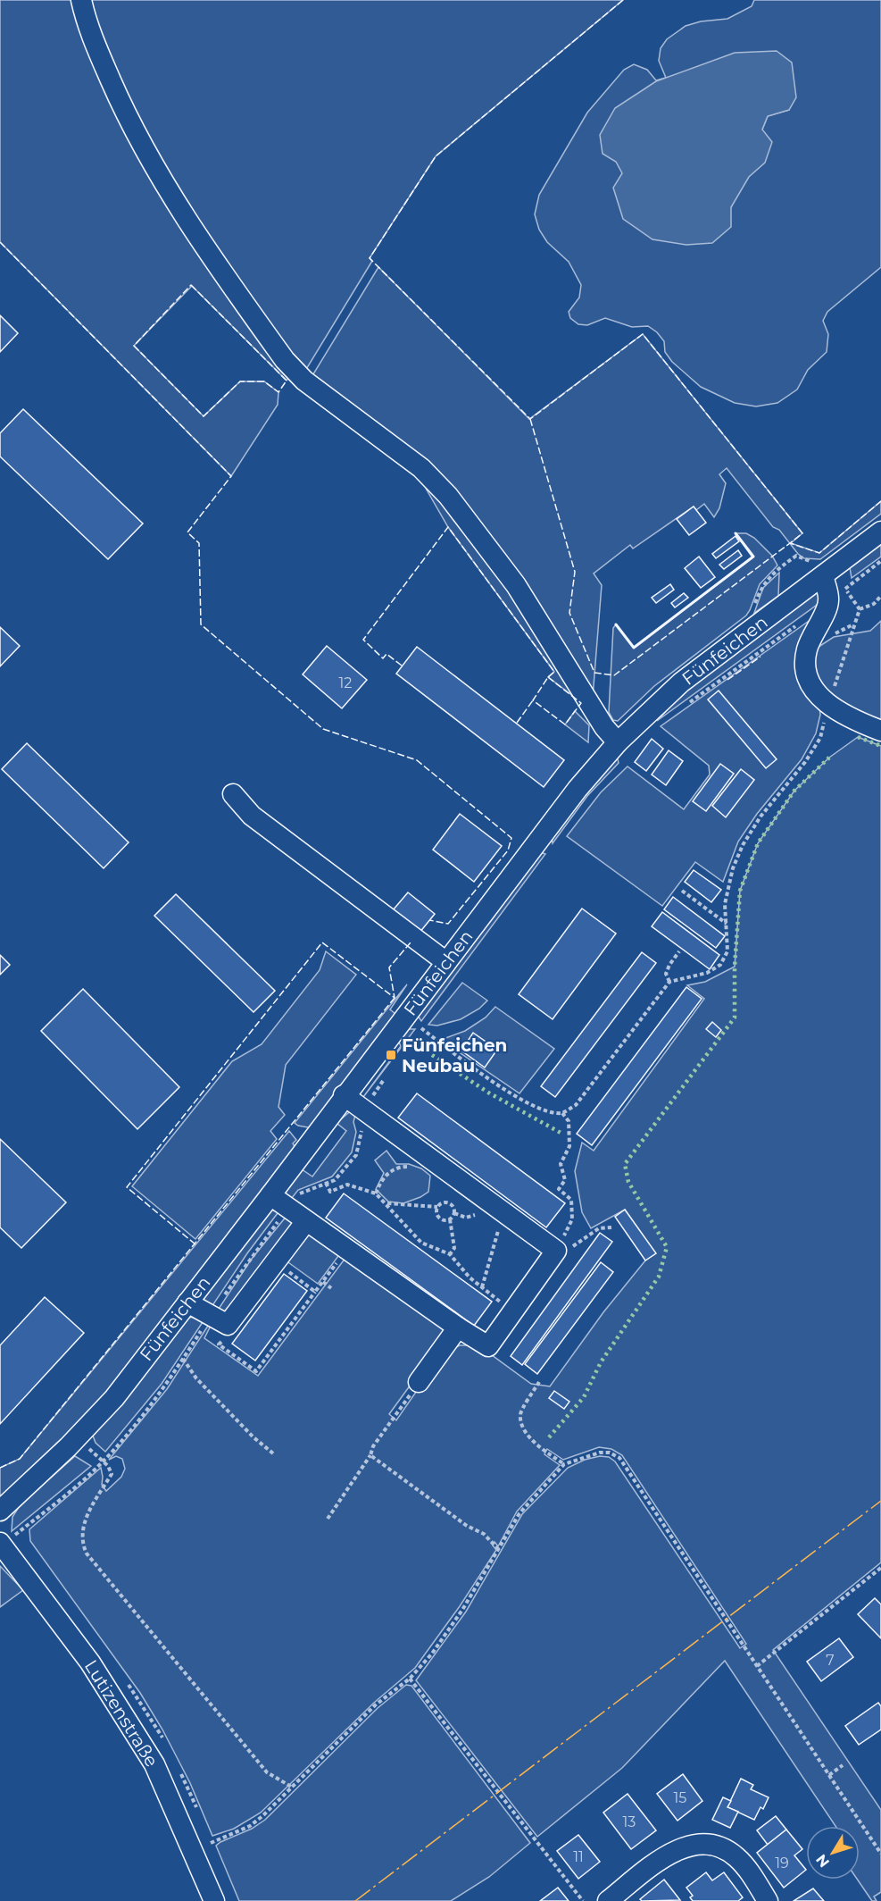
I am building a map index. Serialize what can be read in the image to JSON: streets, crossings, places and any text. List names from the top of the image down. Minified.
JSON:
{"streets":{"street":["Fünfeichen","Lutizenstraße"]},"places":{"transit":["Fünfeichen Neubau"]},"house_numbers":["12","7","15","13","11","19"],"north":"bottom left"}
